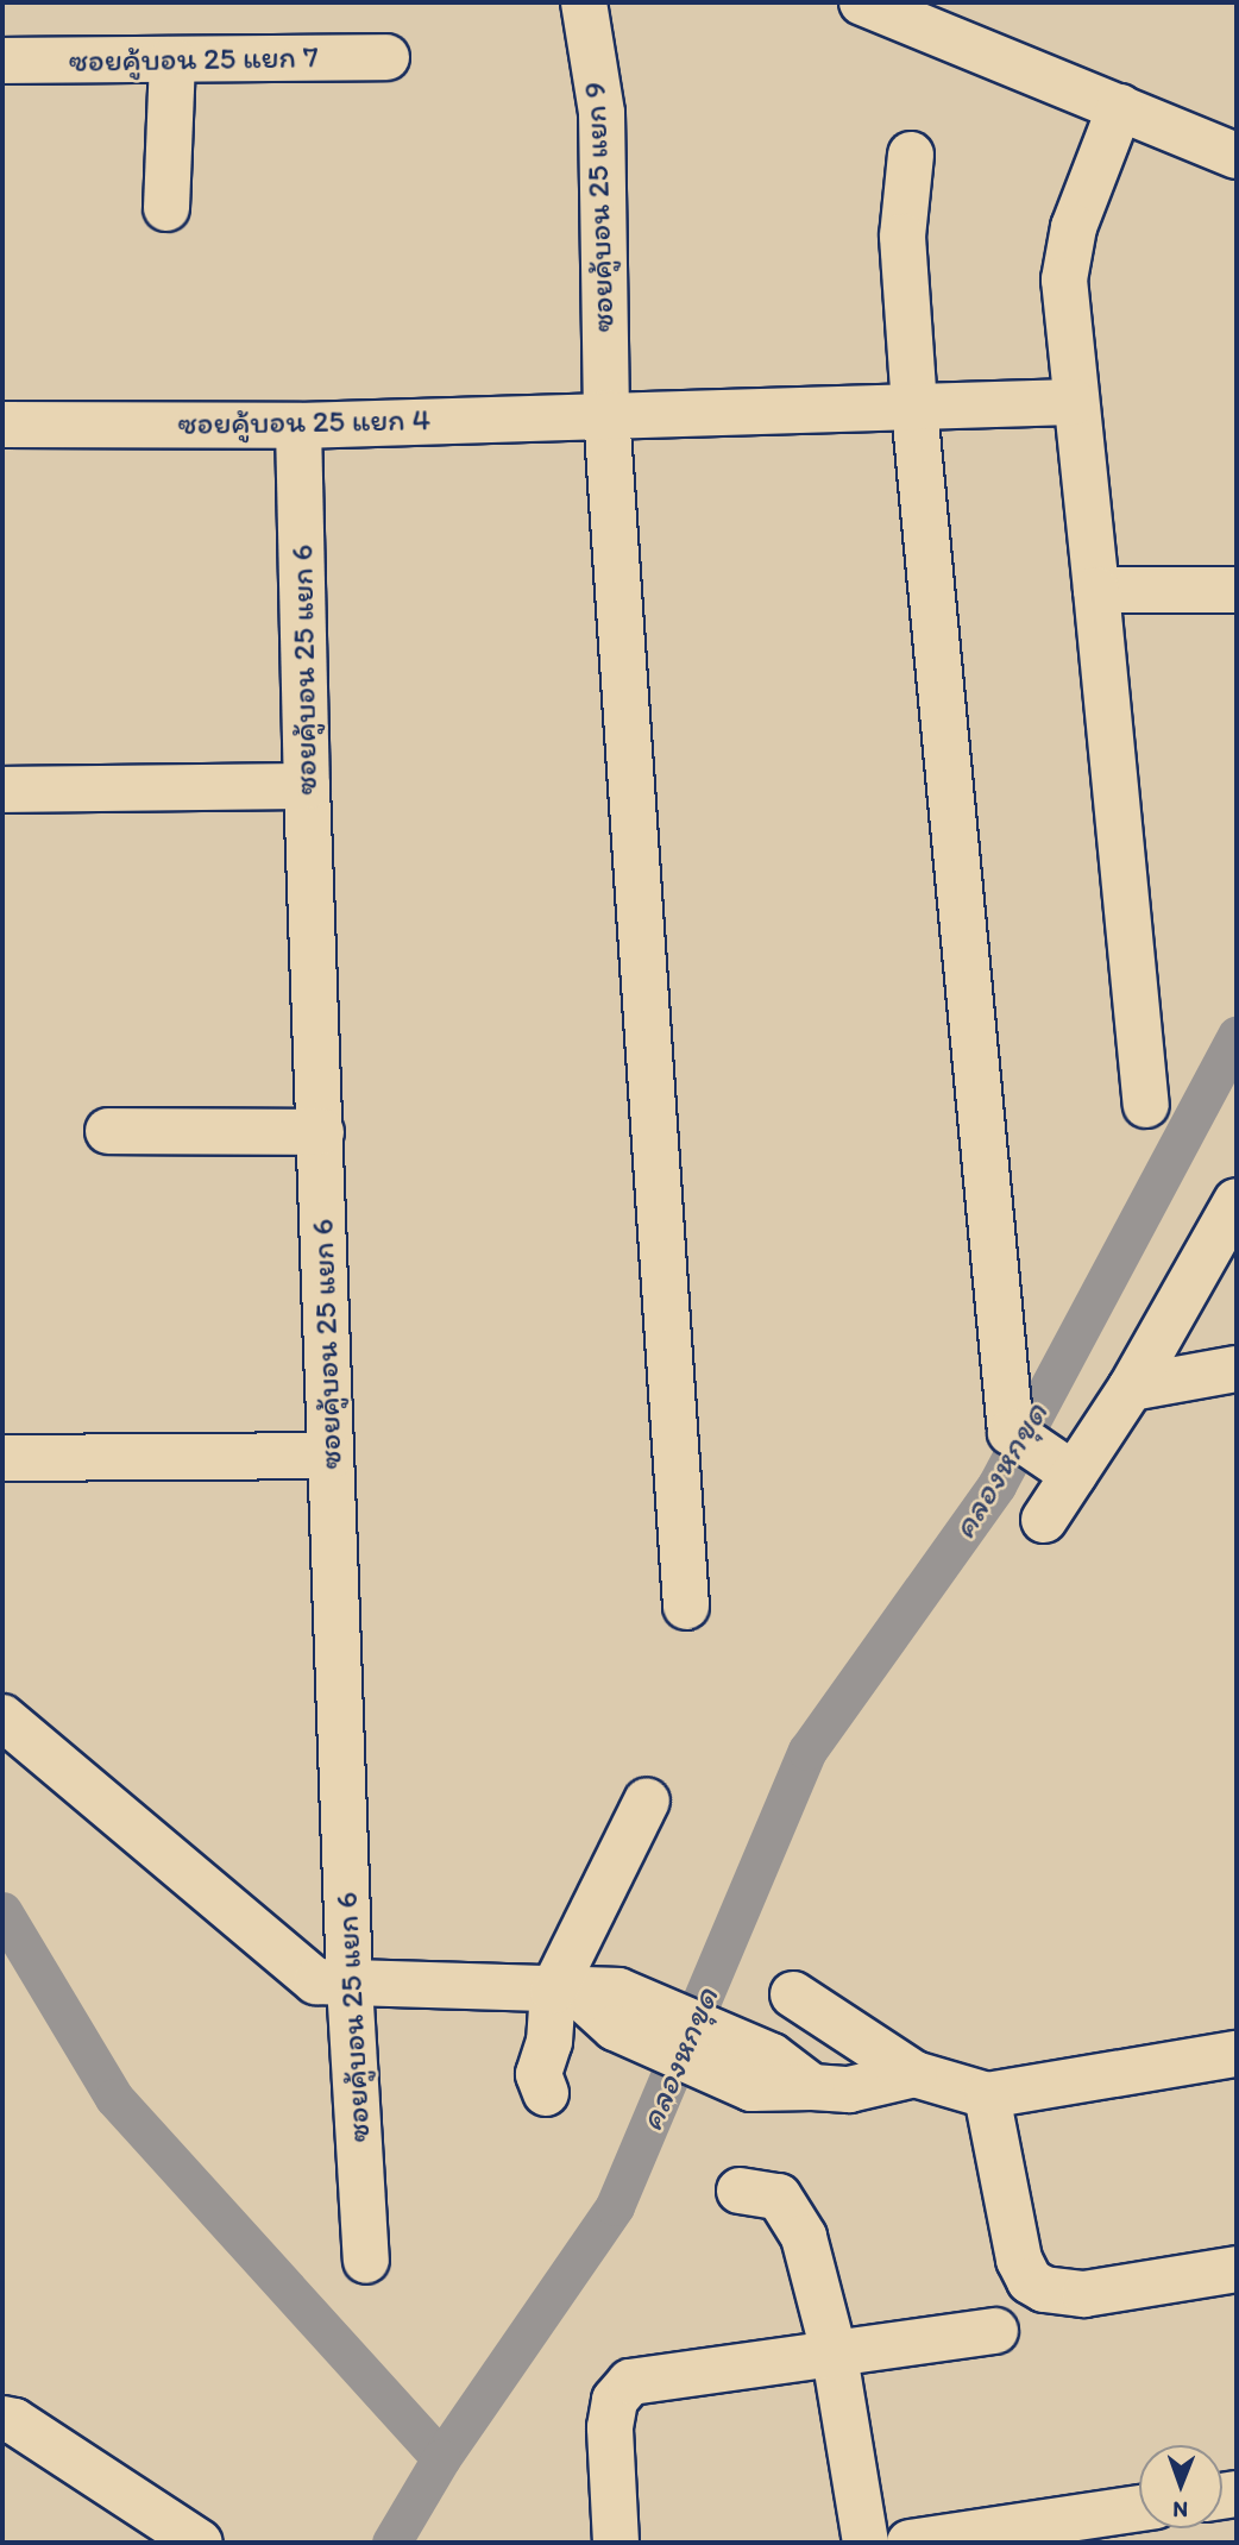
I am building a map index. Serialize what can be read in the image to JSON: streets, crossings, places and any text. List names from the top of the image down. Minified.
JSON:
{"streets":{"street":["ซอยคู้บอน 25 แยก 7","ซอยคู้บอน 25 แยก 9","ซอยคู้บอน 25 แยก 4","ซอยคู้บอน 25 แยก 6"]},"crossings":[["ซอยคู้บอน 25 แยก 9","ซอยคู้บอน 25 แยก 4"],["ซอยคู้บอน 25 แยก 4","ซอยคู้บอน 25 แยก 6"]],"water":["คลองหกขุด"],"north":"bottom"}
